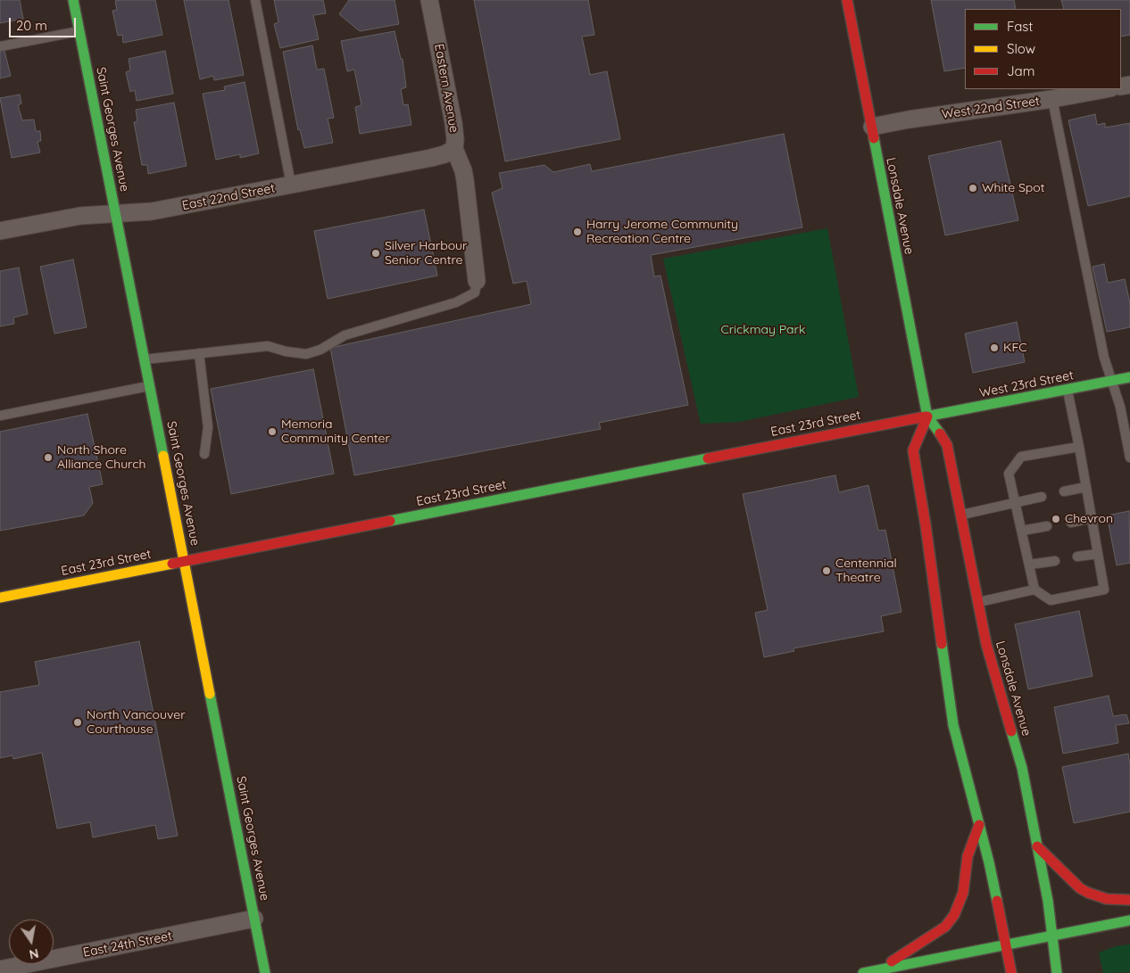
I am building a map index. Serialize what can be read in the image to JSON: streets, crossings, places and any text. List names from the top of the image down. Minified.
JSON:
{"streets":{"main road":["Saint Georges Avenue","Lonsdale Avenue","West 23rd Street","East 23rd Street"],"street":["Eastern Avenue","West 22nd Street","East 22nd Street","East 24th Street"]},"crossings":[["Eastern Avenue","East 22nd Street"],["West 22nd Street","Lonsdale Avenue"],["Saint Georges Avenue","East 22nd Street"],["Saint Georges Avenue","East 23rd Street"],["Saint Georges Avenue","East 24th Street"],["Lonsdale Avenue","West 23rd Street"],["Lonsdale Avenue","East 23rd Street"],["West 23rd Street","East 23rd Street"]],"parks":["Crickmay Park"],"places":["White Spot","Harry Jerome Community Recreation Centre","Silver Harbour Senior Centre","KFC","Memoria Community Center","North Shore Alliance Church","Chevron","Centennial Theatre","North Vancouver Courthouse"],"legend":["Fast","Slow","Jam"],"scale_bar":"20 m","north":"bottom"}
